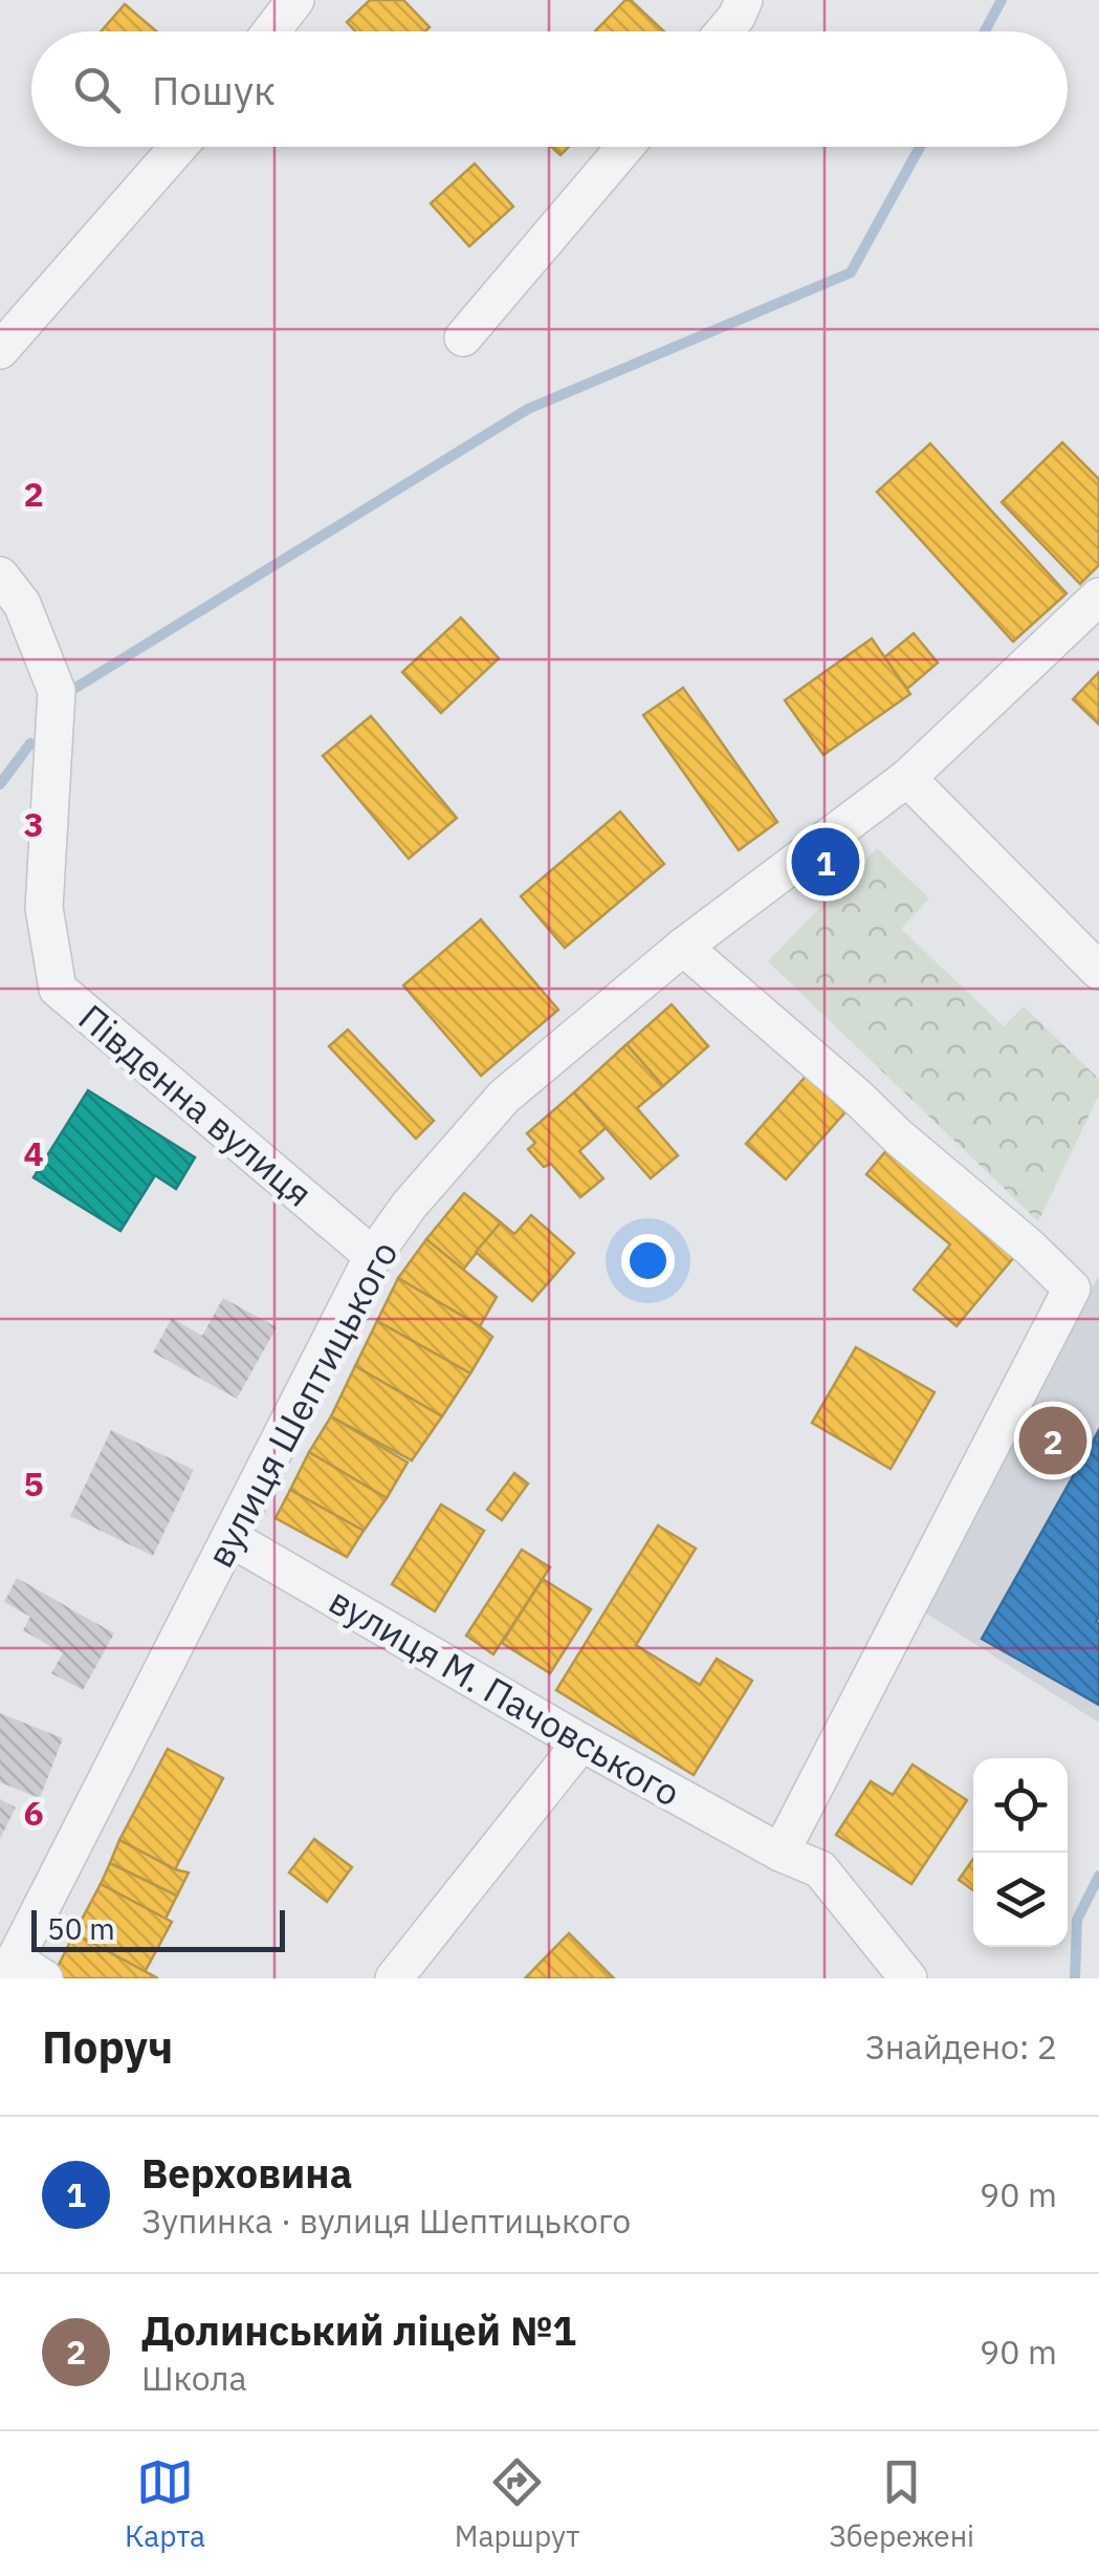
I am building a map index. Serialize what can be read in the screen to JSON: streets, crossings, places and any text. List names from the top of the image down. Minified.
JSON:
{"streets":{"street":["Південна вулиця","вулиця Шептицького","вулиця М. Пачовського"]},"crossings":[["Південна вулиця","вулиця Шептицького"],["вулиця Шептицького","вулиця М. Пачовського"]],"scale_bar":"50 m","page":{"search":"Пошук","pins":["1","2"],"scale":"50 m","heading":["Поруч","Знайдено: 2"],"list":[{"mark":"1","name":"Верховина","note":"Зупинка · вулиця Шептицького","value":"90 m"},{"mark":"2","name":"Долинський ліцей №1","note":"Школа","value":"90 m"}],"nav":["Карта","Маршрут","Збережені"]},"grid":{"rows":["2","3","4","5","6"]}}
